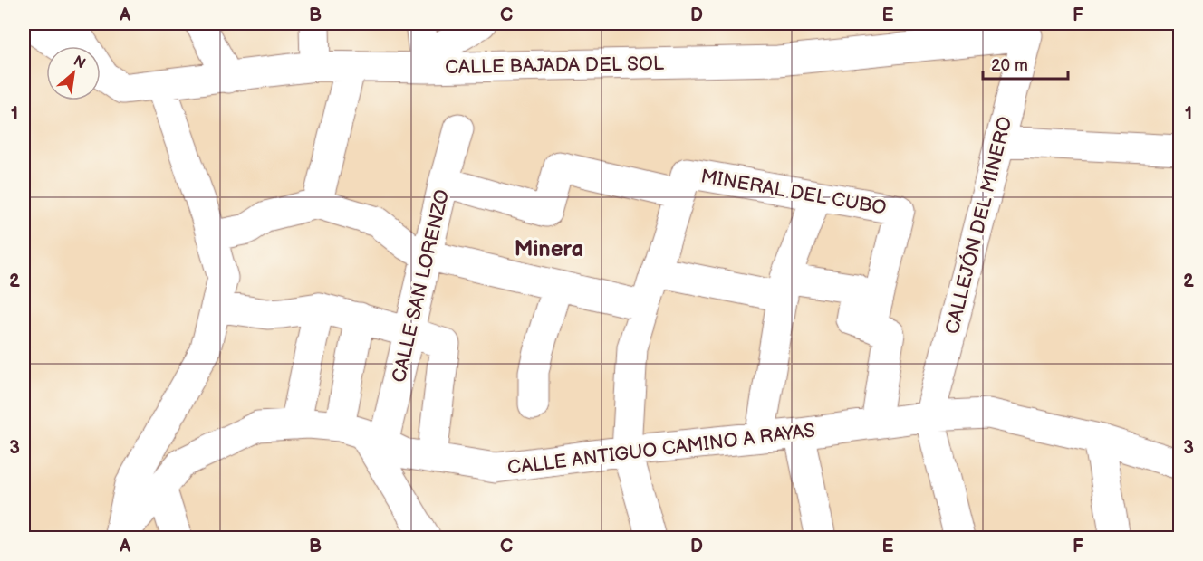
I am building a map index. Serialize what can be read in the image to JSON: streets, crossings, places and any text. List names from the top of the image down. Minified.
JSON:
{"streets":{"street":["CALLE BAJADA DEL SOL","MINERAL DEL CUBO","CALLEJÓN DEL MINERO","CALLE SAN LORENZO","CALLE ANTIGUO CAMINO A RAYAS"]},"crossings":[["CALLE BAJADA DEL SOL","CALLEJÓN DEL MINERO"],["MINERAL DEL CUBO","CALLE SAN LORENZO"],["CALLEJÓN DEL MINERO","CALLE ANTIGUO CAMINO A RAYAS"],["CALLE SAN LORENZO","CALLE ANTIGUO CAMINO A RAYAS"]],"districts":["Minera"],"scale_bar":"20 m","north":"top right","grid":{"columns":["A","B","C","D","E","F"],"rows":["1","2","3"]}}
